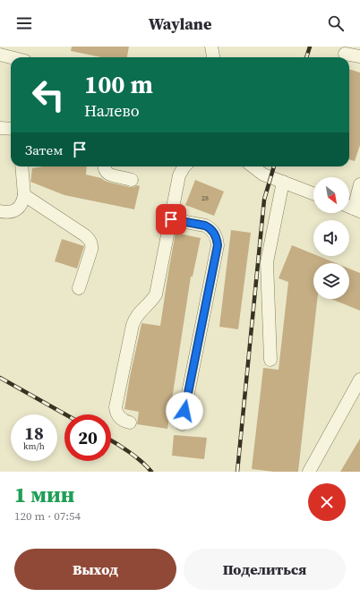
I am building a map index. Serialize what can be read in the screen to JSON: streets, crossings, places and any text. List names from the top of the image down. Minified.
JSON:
{"house_numbers":["28"],"north":"bottom right","page":{"header":"Waylane","turn":["100 m","Налево"],"then":"Затем","speed":"18 km/h","limit":"20","heading":["1 мин","120 m · 07:54"],"buttons":["Выход","Поделиться"]}}
